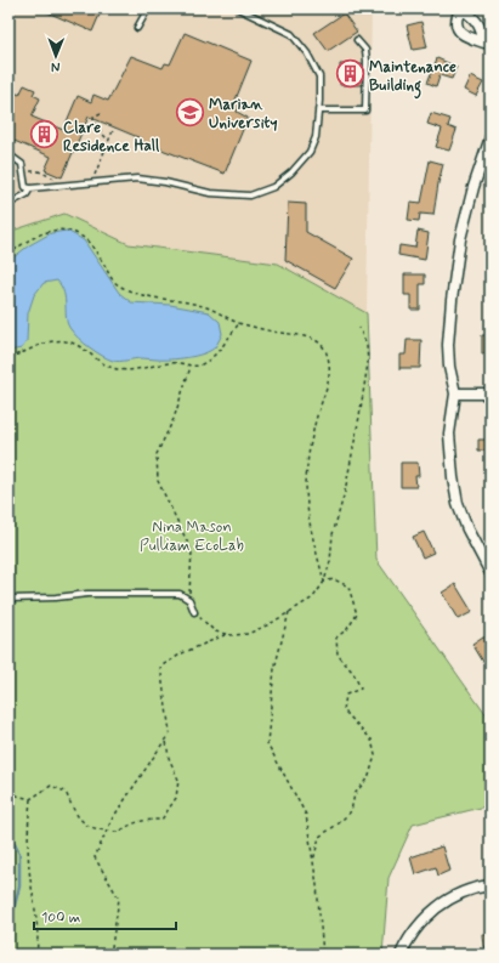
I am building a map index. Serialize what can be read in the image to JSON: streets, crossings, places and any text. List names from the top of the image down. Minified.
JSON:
{"parks":["Nina Mason Pulliam EcoLab"],"places":{"building":["Maintenance Building","Clare Residence Hall"],"school or university":["Marian University"]},"scale_bar":"100 m","north":"bottom"}
